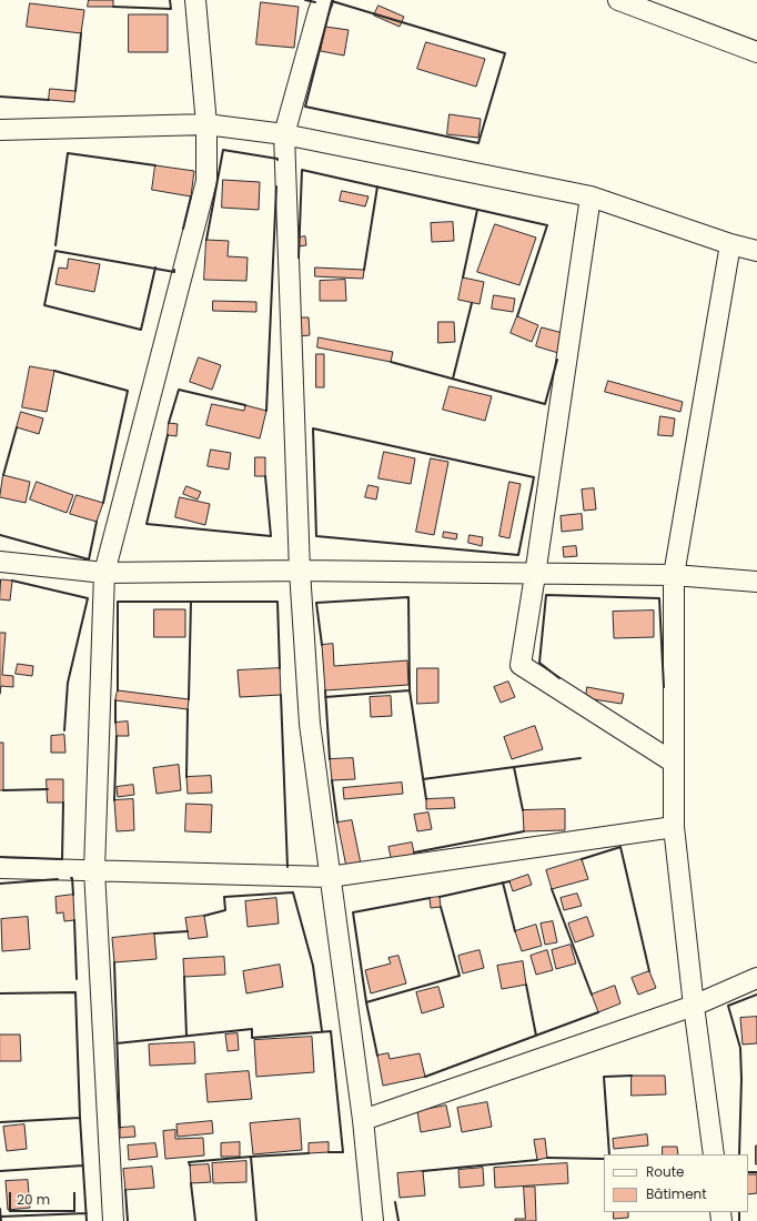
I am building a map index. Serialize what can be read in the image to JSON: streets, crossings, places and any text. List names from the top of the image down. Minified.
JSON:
{"legend":["Route","Bâtiment"],"scale_bar":"20 m"}
